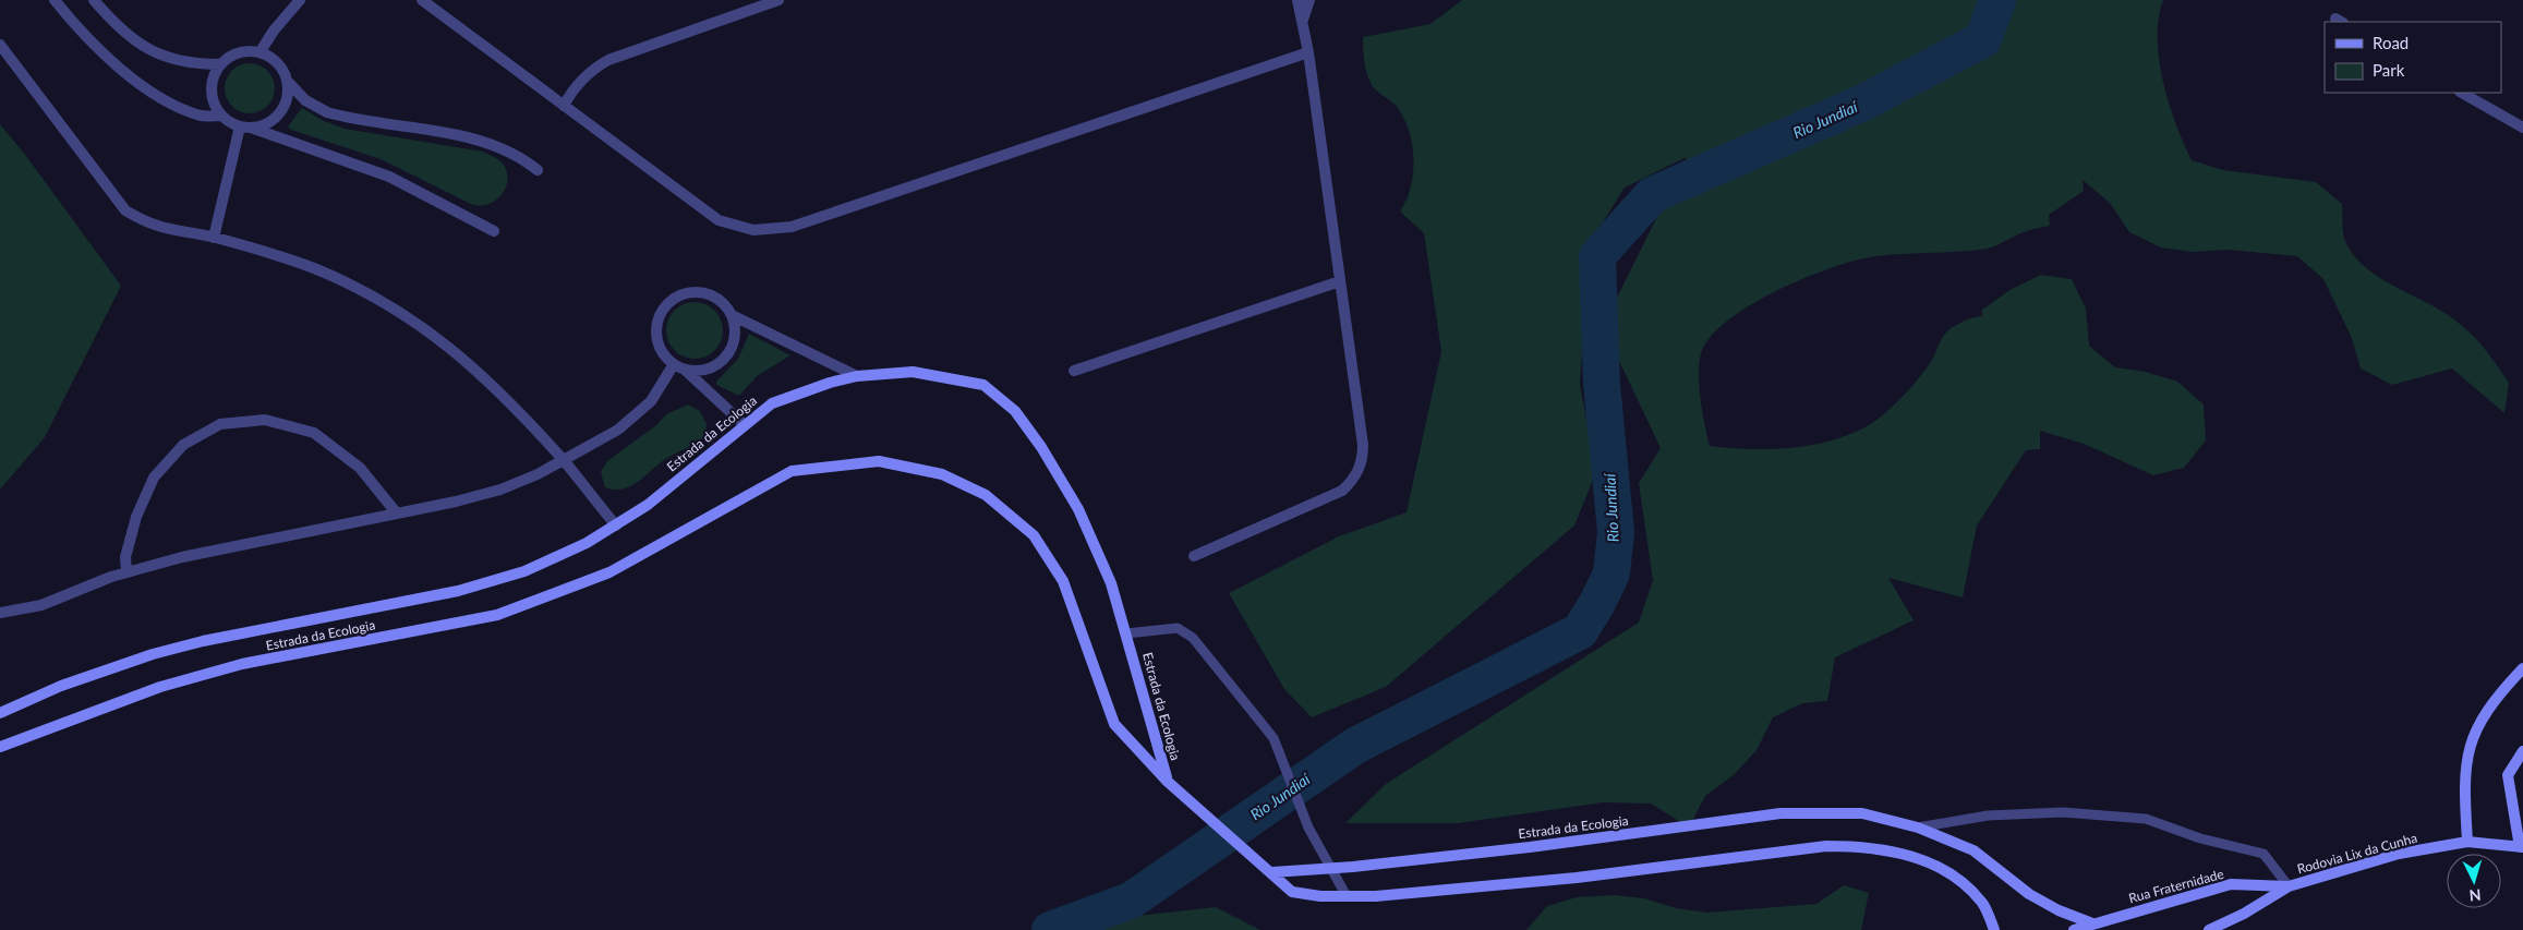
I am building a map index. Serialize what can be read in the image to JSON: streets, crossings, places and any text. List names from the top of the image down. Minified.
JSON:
{"streets":{"street":["Estrada da Ecologia","Rodovia Lix da Cunha","Rua Fraternidade"]},"crossings":[["Estrada da Ecologia","Rua Fraternidade"],["Rodovia Lix da Cunha","Rua Fraternidade"]],"water":["Rio Jundiaí"],"legend":["Road","Park"],"north":"bottom"}
